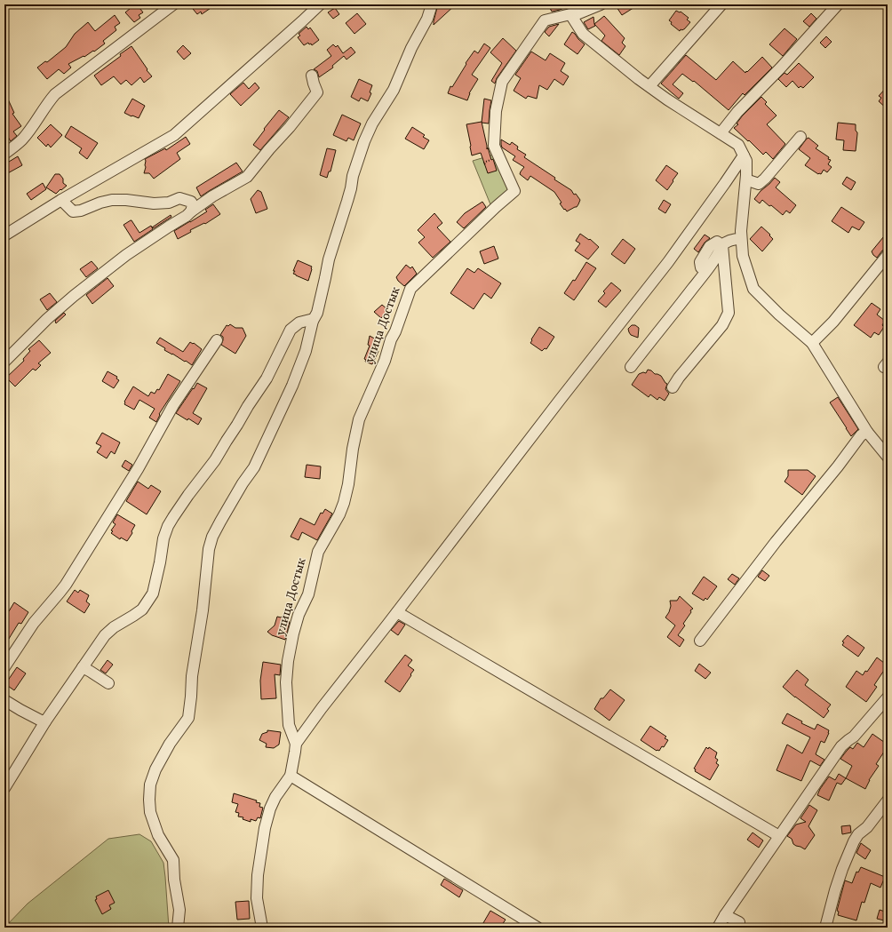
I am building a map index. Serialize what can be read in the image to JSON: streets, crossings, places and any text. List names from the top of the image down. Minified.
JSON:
{"streets":{"street":["улица Достык"]}}
